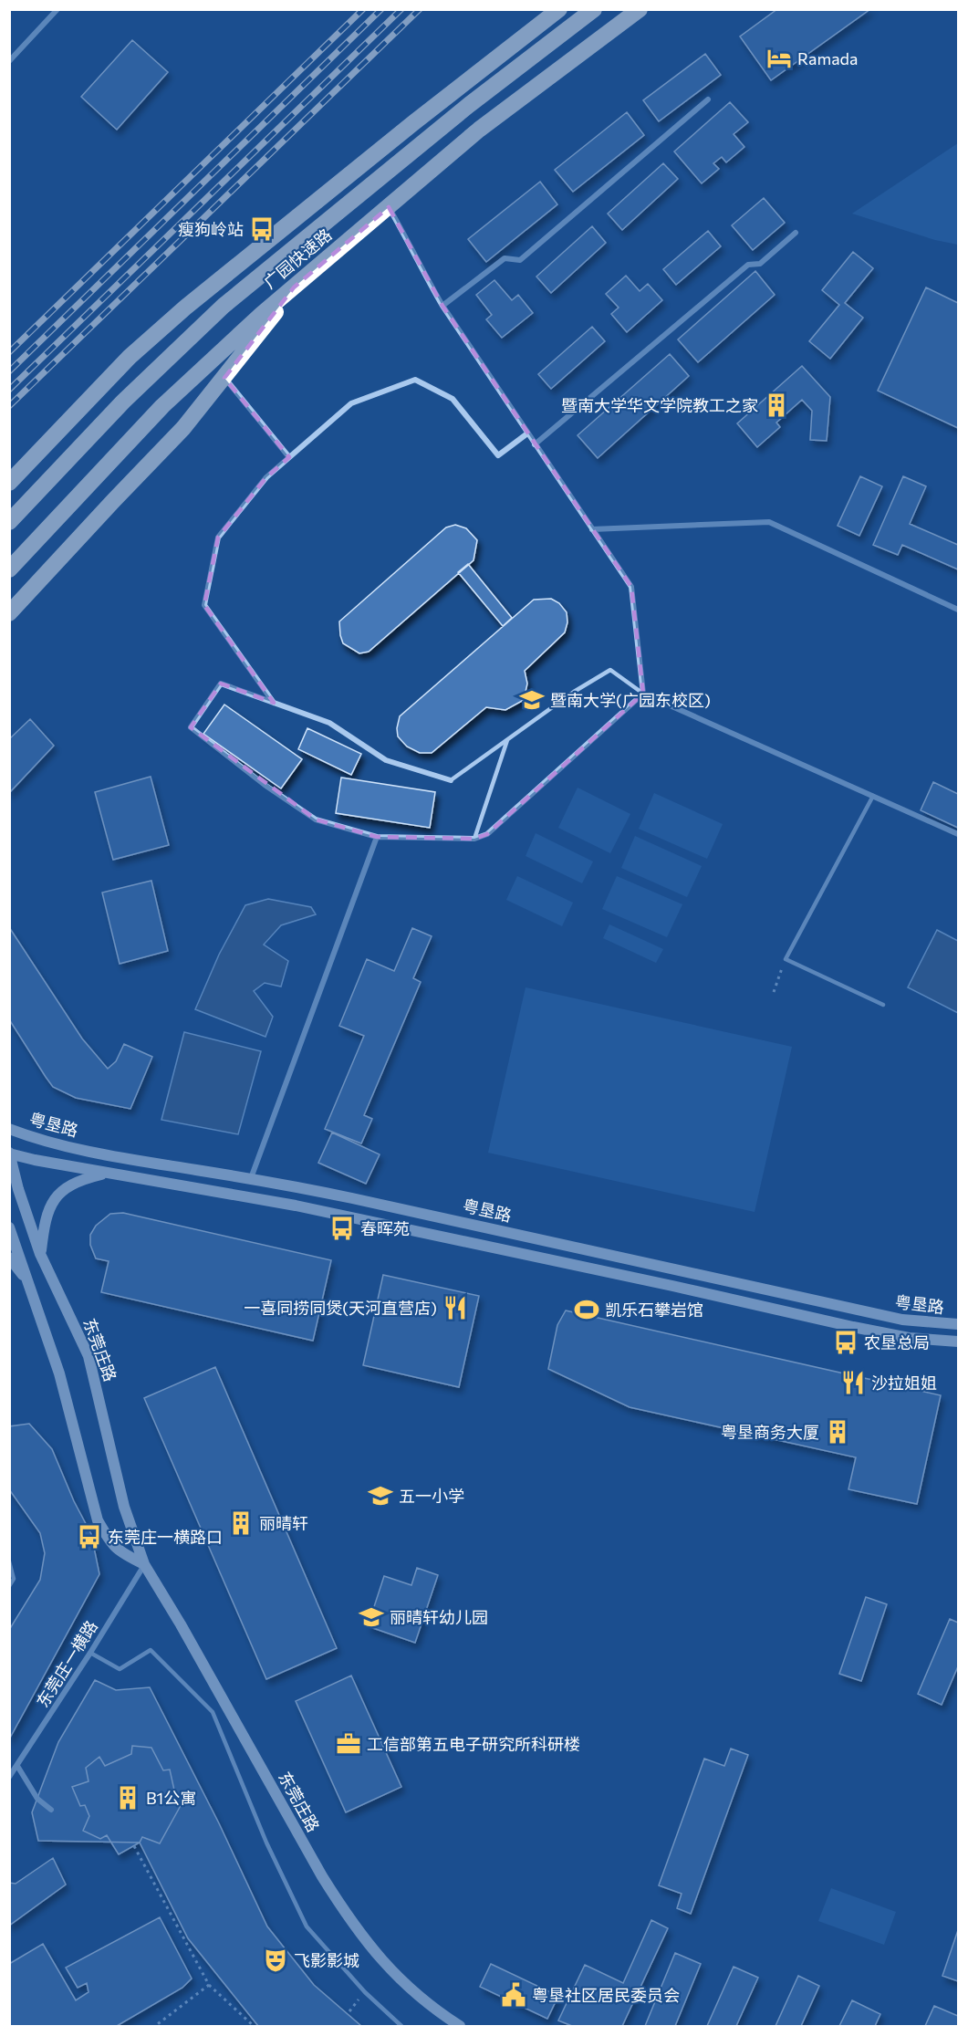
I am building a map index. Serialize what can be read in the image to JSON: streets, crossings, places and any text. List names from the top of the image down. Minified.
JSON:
{"streets":{"highway":["广园快速路"],"main road":["粤垦路","东莞庄路"],"street":["东莞庄一横路"]},"crossings":[["粤垦路","东莞庄路"],["东莞庄路","东莞庄一横路"]],"places":{"hotel":["Ramada"],"bus stop":["瘦狗岭站","春晖苑","农垦总局","东莞庄一横路口"],"building":["暨南大学华文学院教工之家","粤垦商务大厦","丽晴轩","B1公寓"],"school or university":["暨南大学(广园东校区)","五一小学","丽晴轩幼儿园"],"restaurant":["一喜同捞同煲(天河直营店)","沙拉姐姐"],"sports":["凯乐石攀岩馆"],"office":["工信部第五电子研究所科研楼"],"theatre":["飞影影城"],"public building":["粤垦社区居民委员会"]}}
